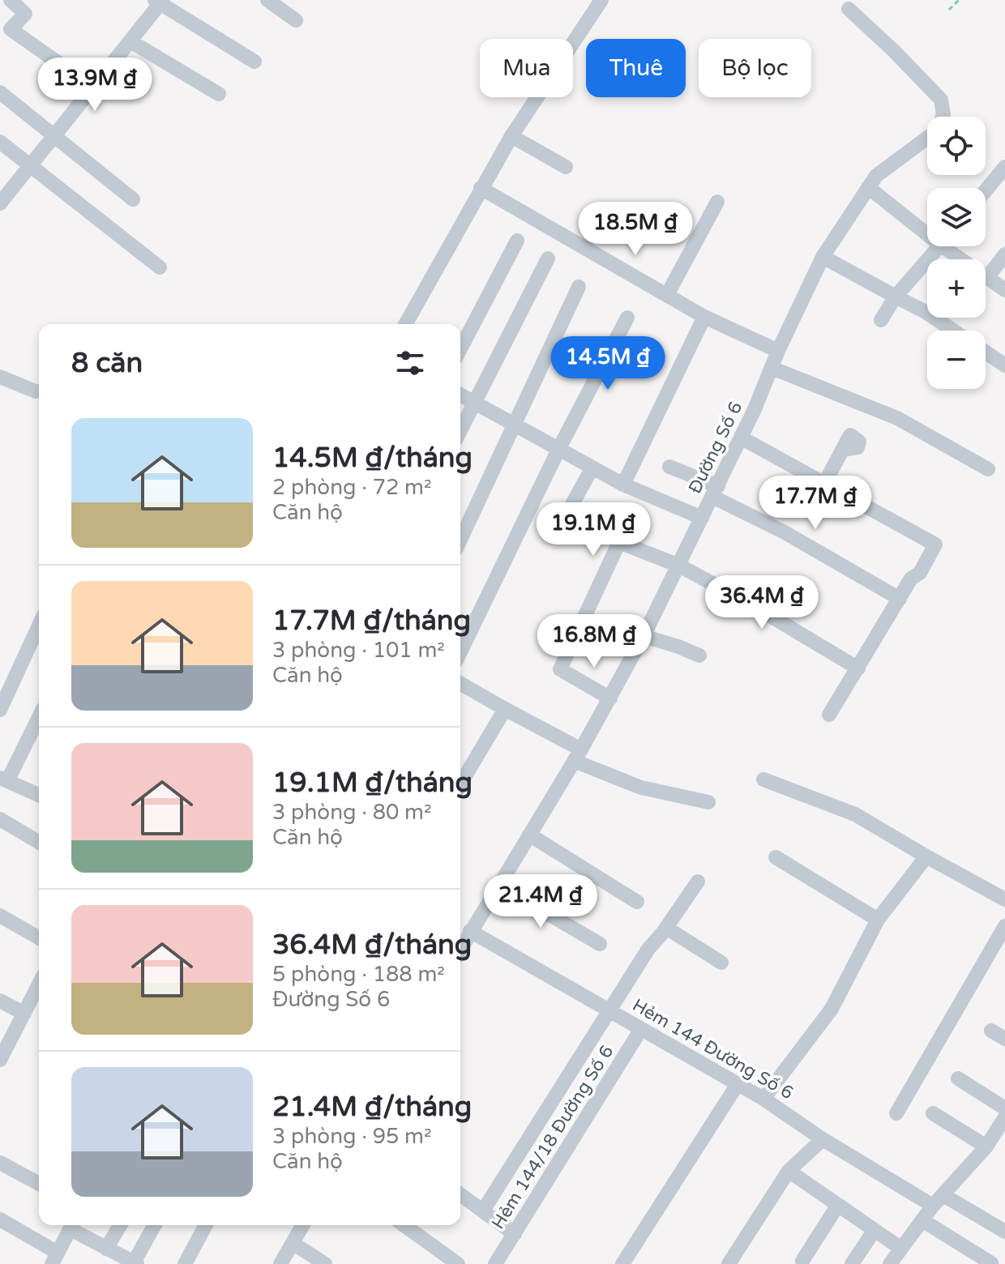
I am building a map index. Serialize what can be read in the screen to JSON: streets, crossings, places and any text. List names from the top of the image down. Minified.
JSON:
{"streets":{"street":["Đường Số 6","Hẻm 144 Đường Số 6","Hẻm 144/18 Đường Số 6"]},"crossings":[["Đường Số 6","Hẻm 144 Đường Số 6"],["Hẻm 144 Đường Số 6","Hẻm 144/18 Đường Số 6"]],"page":{"chip":["Mua","Thuê","Bộ lọc"],"price":["13.9M ₫","18.5M ₫","14.5M ₫","17.7M ₫","19.1M ₫","36.4M ₫","16.8M ₫","21.4M ₫"],"map_buttons":["+","−"],"heading":"8 căn","list":[{"name":"14.5M ₫/tháng","note":"2 phòng · 72 m² · Căn hộ"},{"name":"17.7M ₫/tháng","note":"3 phòng · 101 m² · Căn hộ"},{"name":"19.1M ₫/tháng","note":"3 phòng · 80 m² · Căn hộ"},{"name":"36.4M ₫/tháng","note":"5 phòng · 188 m² · Đường Số 6"},{"name":"21.4M ₫/tháng","note":"3 phòng · 95 m² · Căn hộ"}]}}
